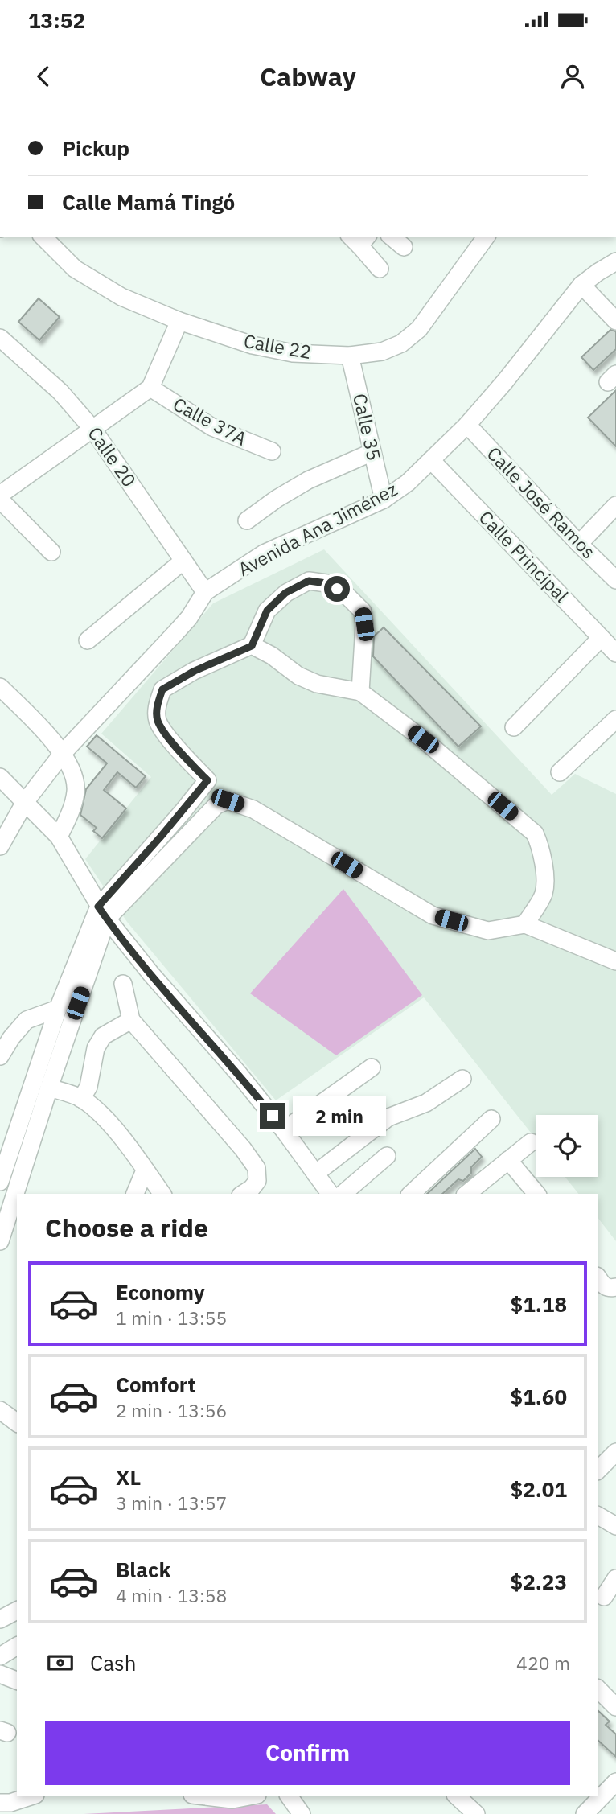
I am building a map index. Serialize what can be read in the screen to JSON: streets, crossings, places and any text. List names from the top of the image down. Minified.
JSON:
{"streets":{"street":["Calle 22","Calle 37A","Calle 35","Calle 20","Calle José Ramos","Avenida Ana Jiménez","Calle Principal"]},"crossings":[["Calle 22","Calle 35"],["Calle 35","Avenida Ana Jiménez"],["Calle 20","Avenida Ana Jiménez"],["Calle José Ramos","Avenida Ana Jiménez"],["Avenida Ana Jiménez","Calle Principal"]],"page":{"status":"13:52","header":"Cabway","banner":["Pickup","Calle Mamá Tingó"],"bubble":"2 min","heading":"Choose a ride","list":[{"name":"Economy","note":"1 min · 13:55","value":"$1.18"},{"name":"Comfort","note":"2 min · 13:56","value":"$1.60"},{"name":"XL","note":"3 min · 13:57","value":"$2.01"},{"name":"Black","note":"4 min · 13:58","value":"$2.23"}],"pay":["Cash","420 m"],"buttons":"Confirm"}}
